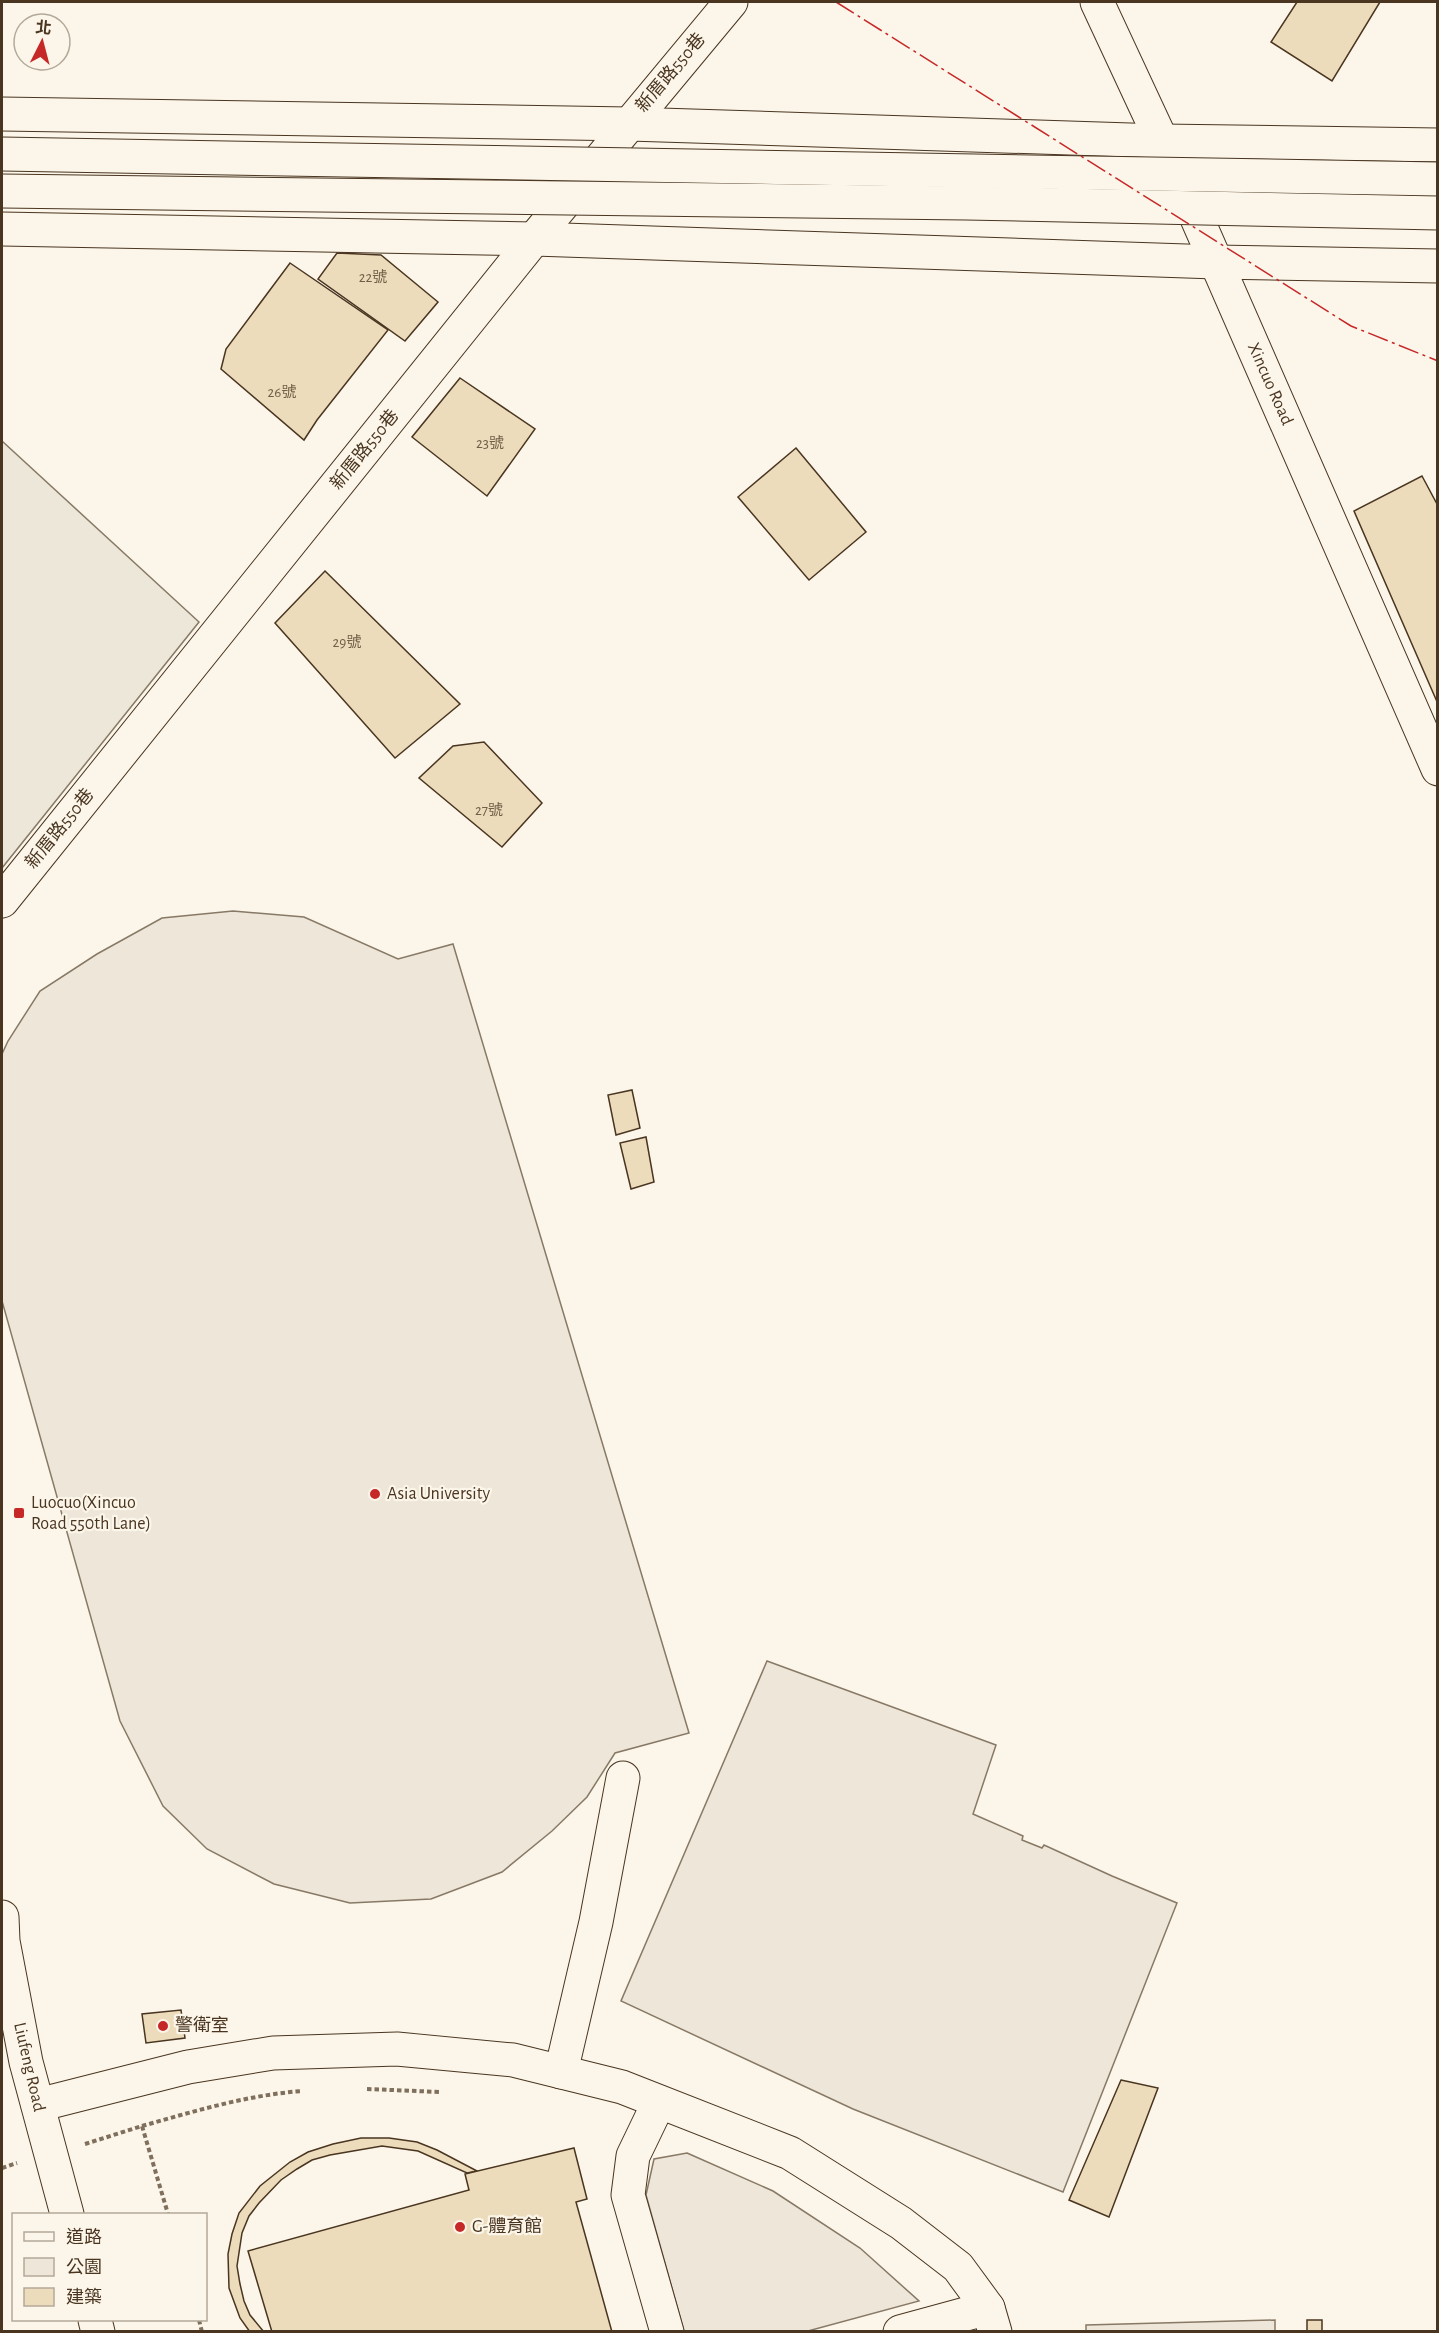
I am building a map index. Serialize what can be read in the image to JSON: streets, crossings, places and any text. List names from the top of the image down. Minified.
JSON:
{"streets":{"main road":["新厝路550巷","Xincuo Road","Liufeng Road"]},"places":{"other":["Asia University","警衛室","G-體育館"],"transit":["Luocuo(Xincuo Road 550th Lane)"]},"house_numbers":["22號","26號","23號","29號","27號"],"legend":["道路","公園","建築"],"north":"top"}
